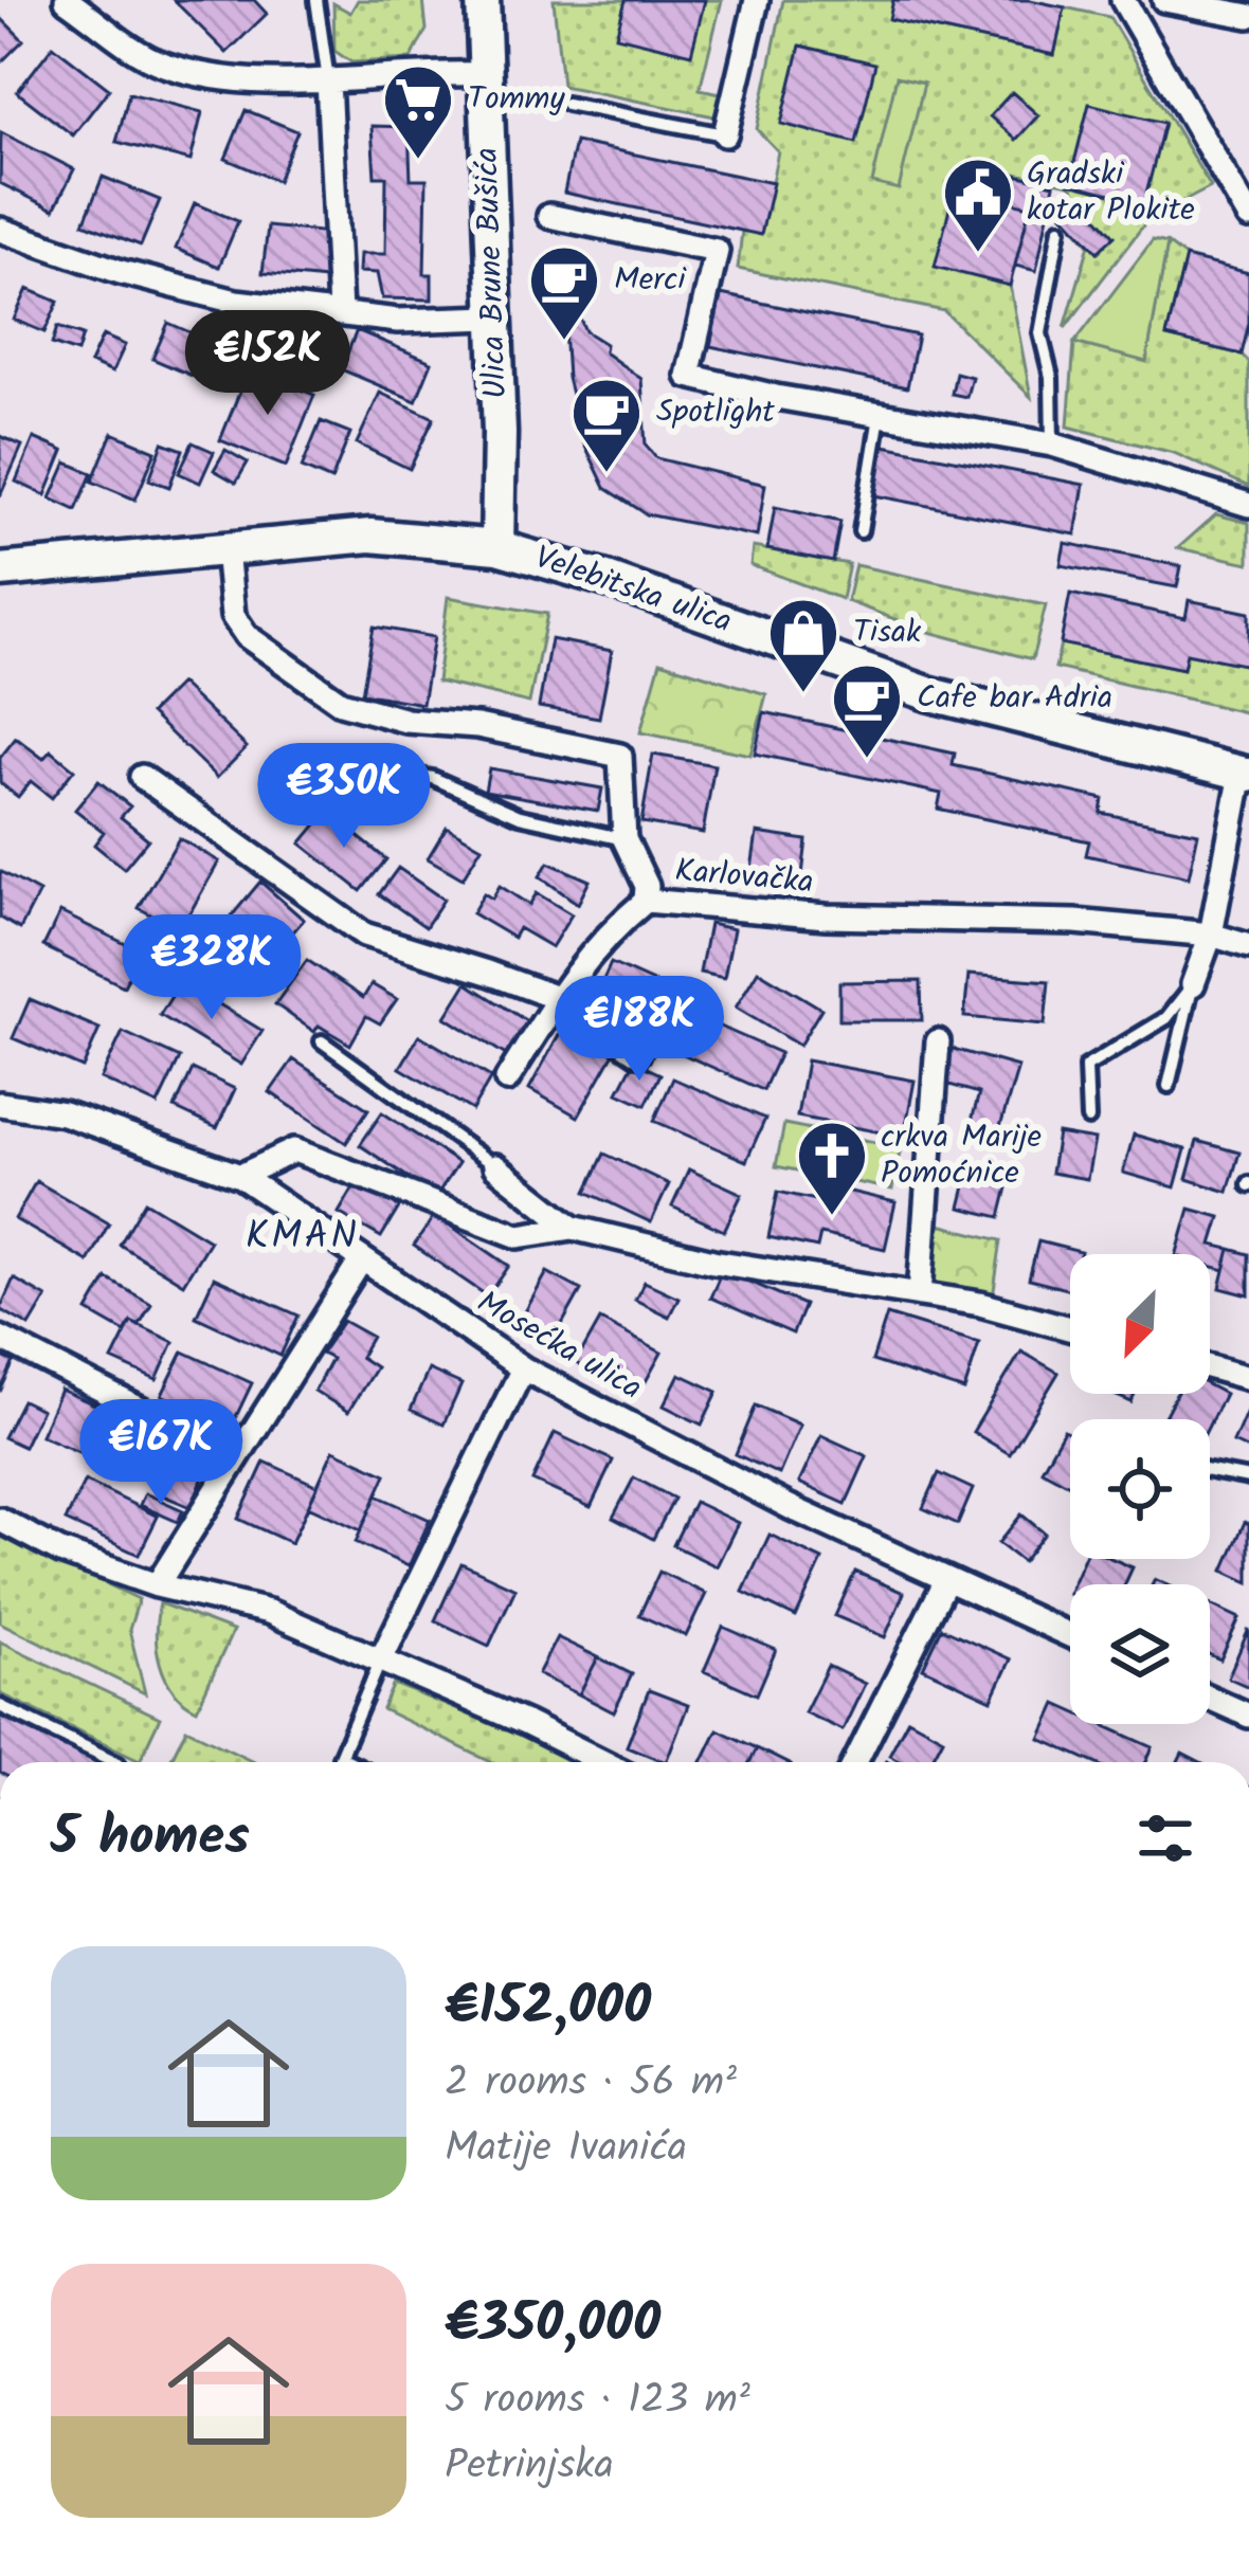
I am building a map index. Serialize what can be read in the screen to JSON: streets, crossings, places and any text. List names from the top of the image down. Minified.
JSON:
{"streets":{"street":["Ulica Brune Bušića","Velebitska ulica","Karlovačka","Mosećka ulica"]},"crossings":[["Ulica Brune Bušića","Velebitska ulica"],["Velebitska ulica","Karlovačka"]],"districts":["KMAN"],"places":{"supermarket":["Tommy"],"public building":["Gradski kotar Plokite"],"cafe":["Merci","Spotlight","Cafe bar Adria"],"shop":["Tisak"],"church":["crkva Marije Pomoćnice"]},"north":"bottom left","page":{"price":["€152K","€350K","€328K","€188K","€167K"],"heading":"5 homes","list":[{"name":"€152,000","note":"2 rooms · 56 m² · Matije Ivanića"},{"name":"€350,000","note":"5 rooms · 123 m² · Petrinjska"}]}}
